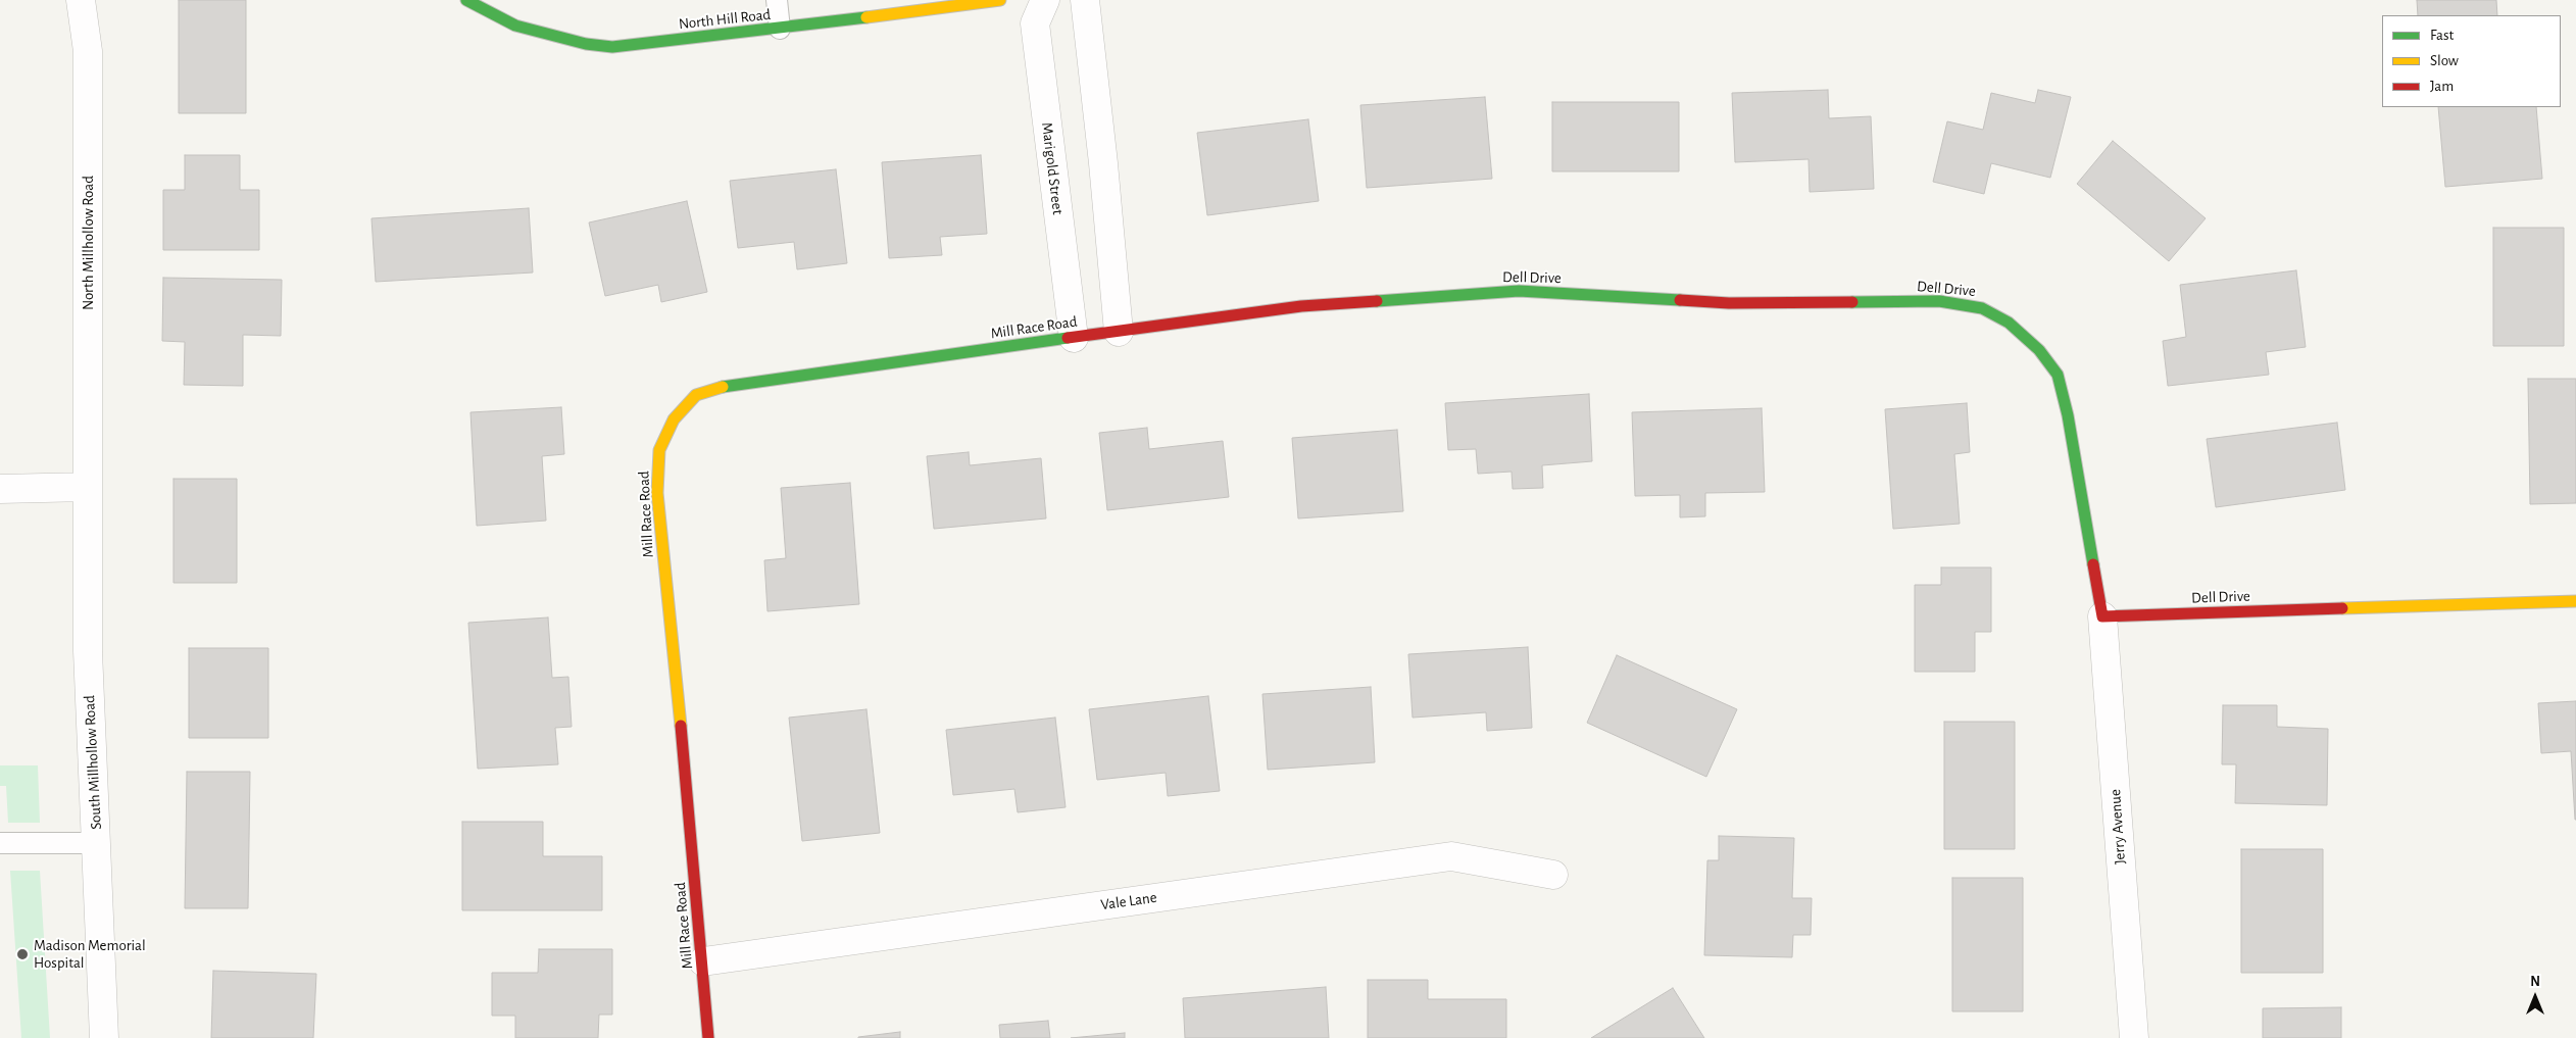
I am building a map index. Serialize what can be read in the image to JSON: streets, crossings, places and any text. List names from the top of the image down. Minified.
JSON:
{"streets":{"street":["North Hill Road","Marigold Street","North Millhollow Road","Dell Drive","Mill Race Road","South Millhollow Road","Jerry Avenue","Vale Lane"]},"crossings":[["Marigold Street","Mill Race Road"],["North Millhollow Road","South Millhollow Road"],["Dell Drive","Mill Race Road"],["Dell Drive","Jerry Avenue"],["Mill Race Road","Vale Lane"]],"places":["Madison Memorial Hospital"],"legend":["Fast","Slow","Jam"],"north":"top"}
